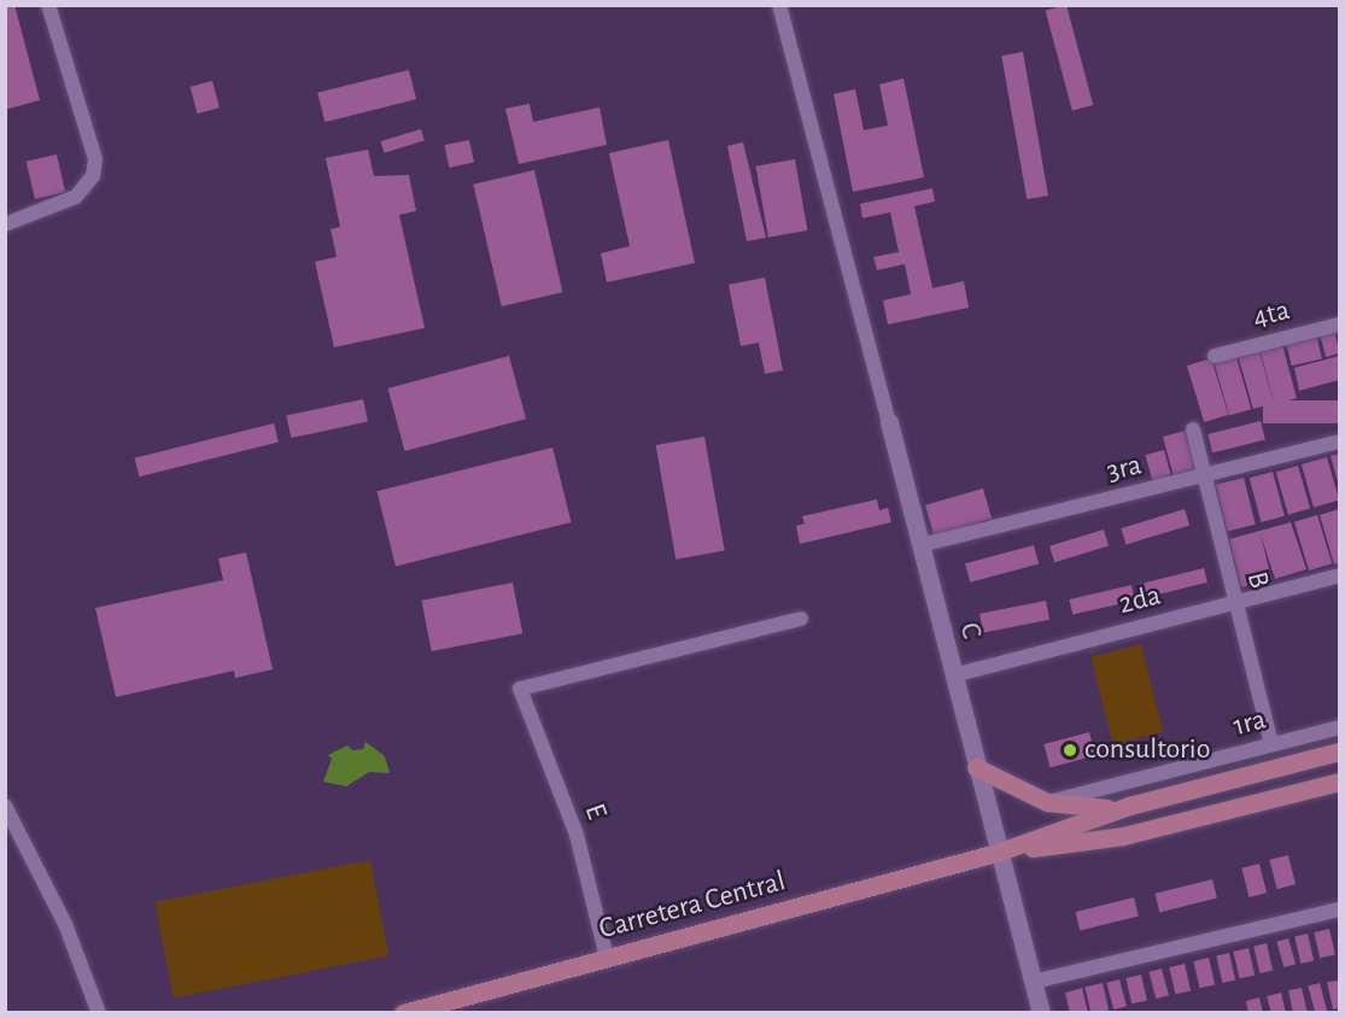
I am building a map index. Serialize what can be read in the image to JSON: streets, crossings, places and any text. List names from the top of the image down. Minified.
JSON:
{"streets":{"main road":["Carretera Central"],"street":["4ta","3ra","B","2da","C","1ra","E"]},"crossings":[["3ra","B"],["3ra","C"],["B","2da"],["B","1ra"],["2da","C"],["C","Carretera Central"],["E","Carretera Central"]],"places":["consultorio"]}
